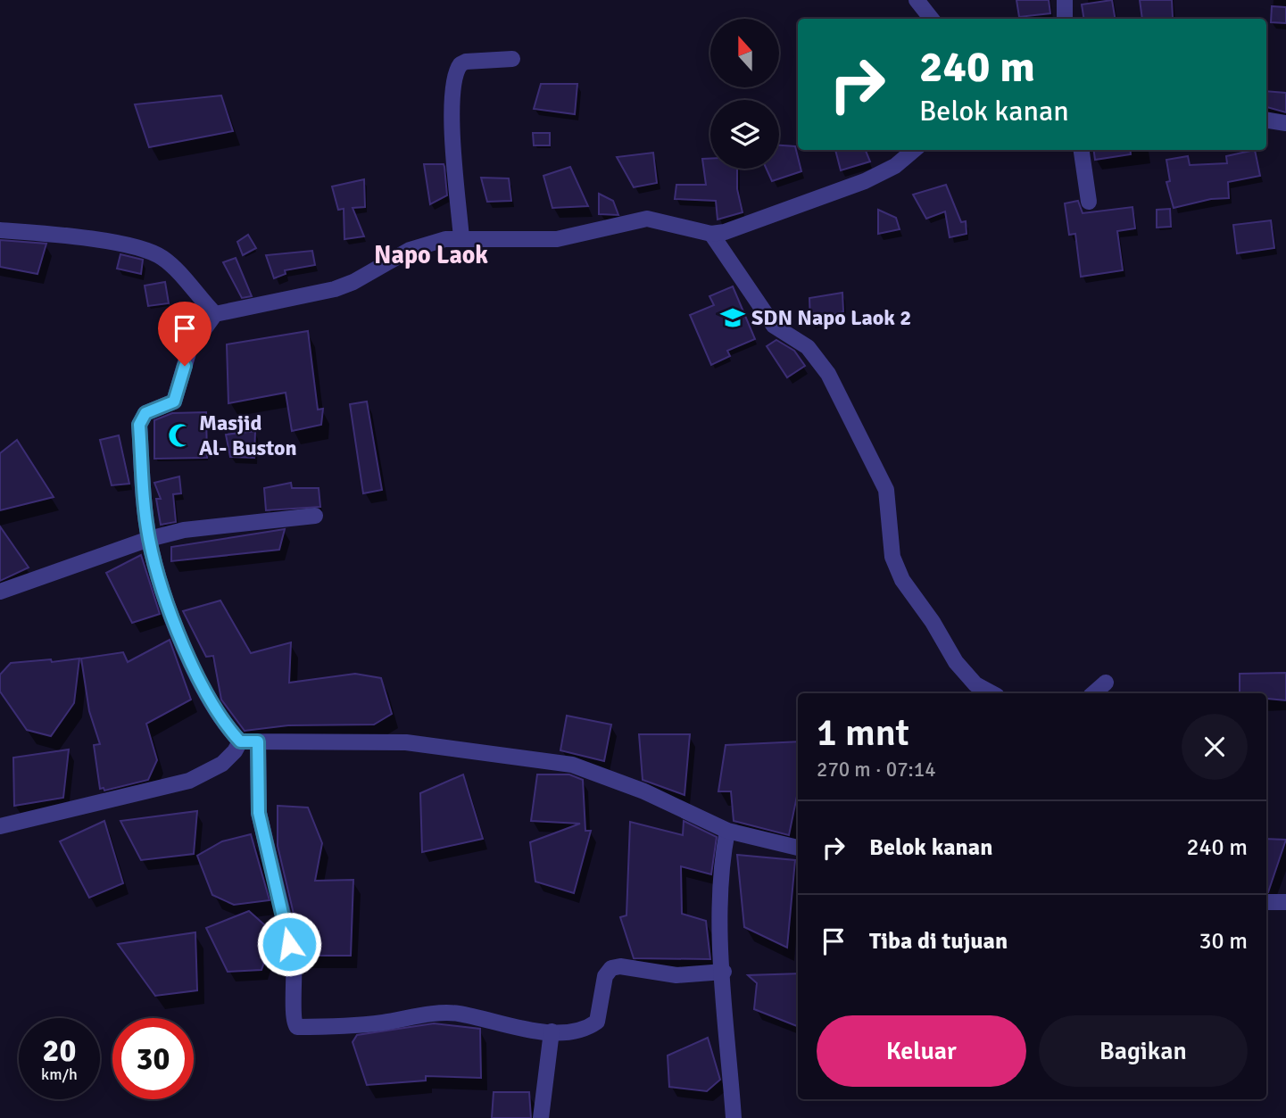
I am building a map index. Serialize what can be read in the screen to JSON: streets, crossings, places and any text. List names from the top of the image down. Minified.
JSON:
{"districts":["Napo Laok"],"places":{"school or university":["SDN Napo Laok 2"],"mosque":["Masjid Al- Buston"]},"north":"top","page":{"turn":["240 m","Belok kanan"],"heading":["1 mnt","270 m · 07:14"],"list":[{"name":"Belok kanan","value":"240 m"},{"name":"Tiba di tujuan","value":"30 m"}],"buttons":["Keluar","Bagikan"],"speed":"20 km/h","limit":"30"}}
